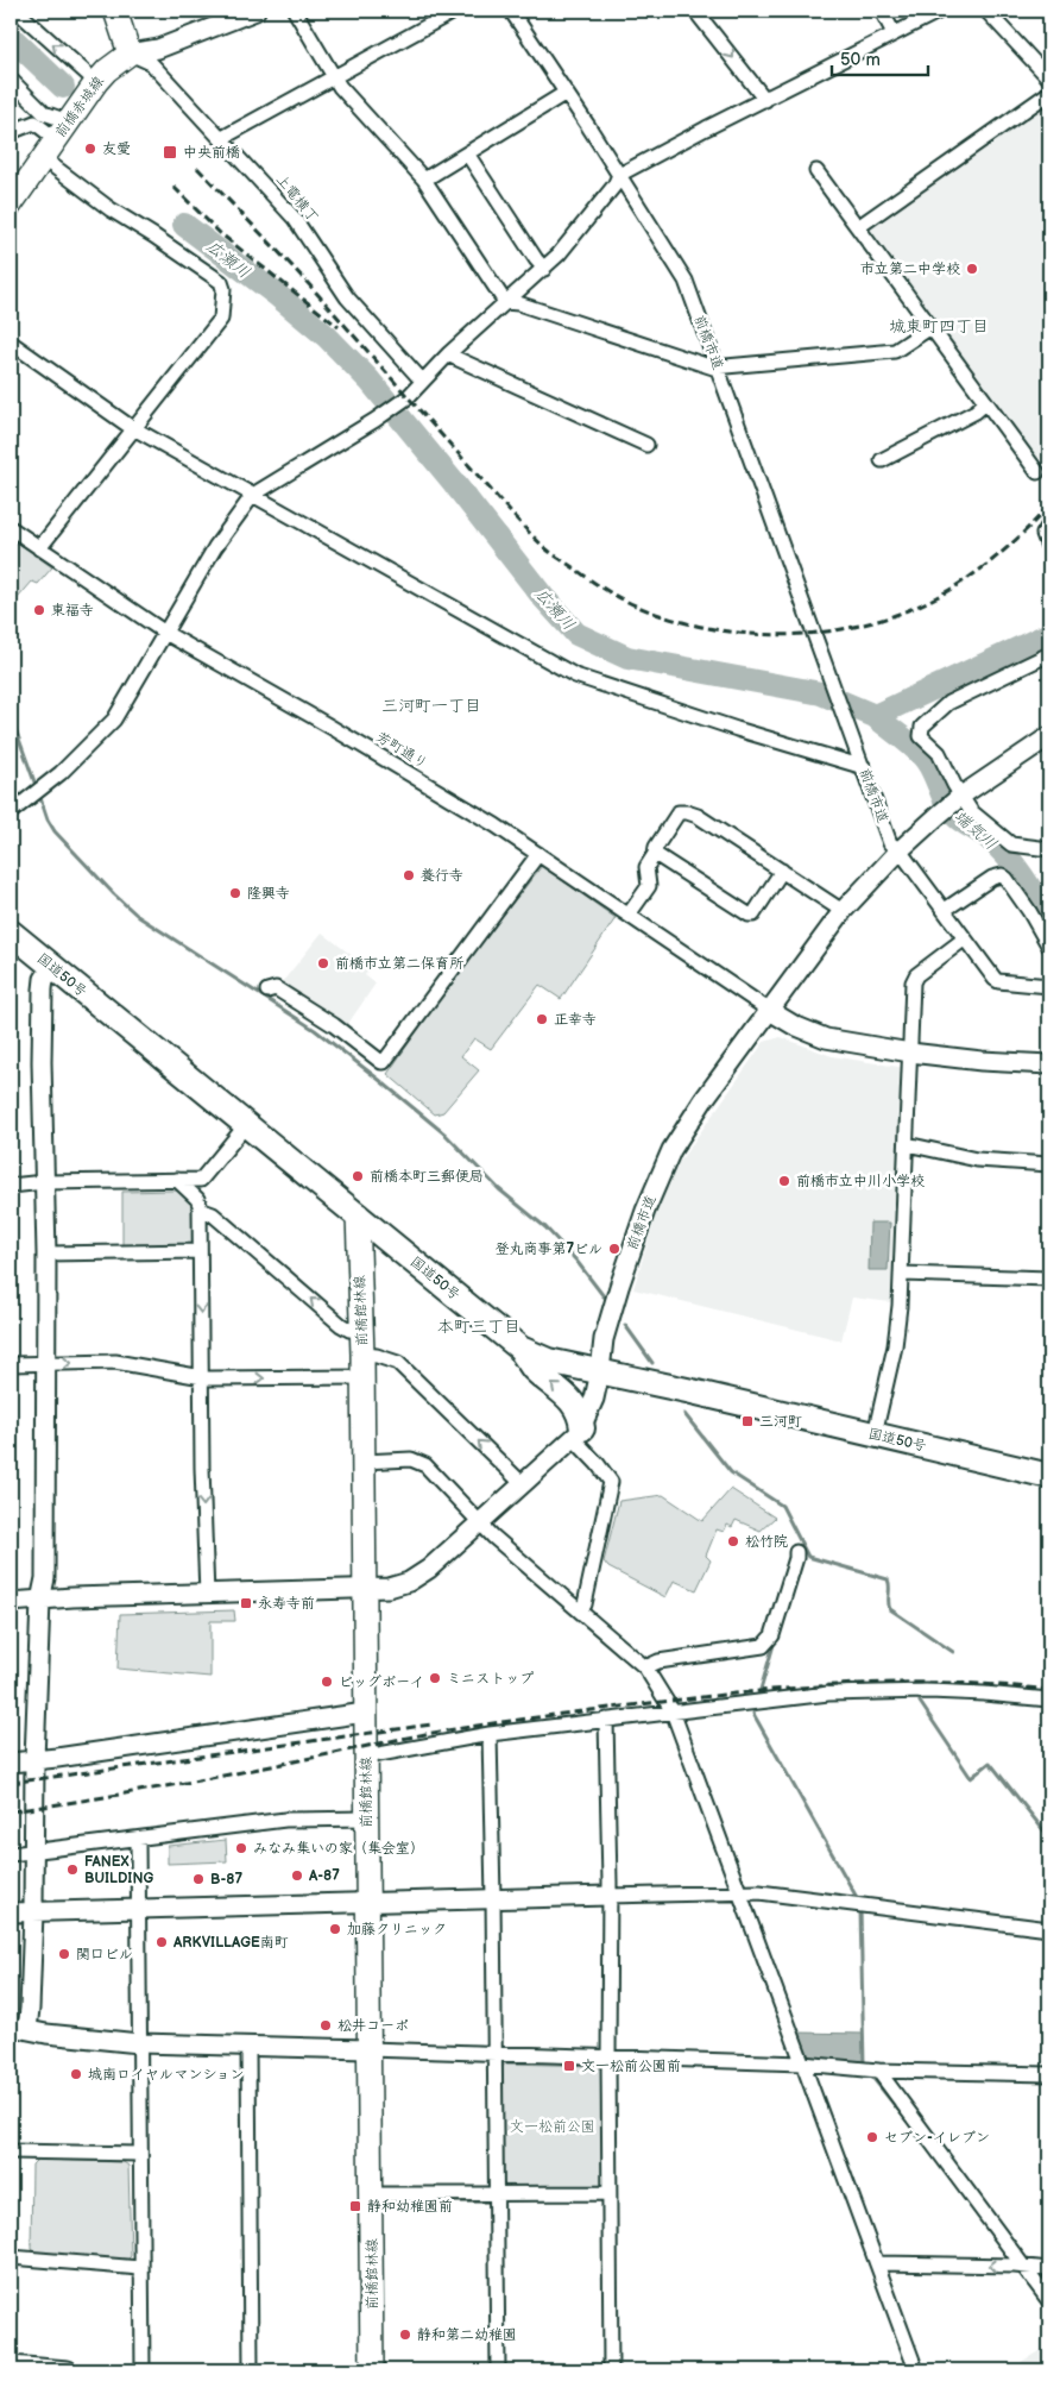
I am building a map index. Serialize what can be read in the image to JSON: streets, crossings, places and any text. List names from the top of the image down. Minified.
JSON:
{"streets":{"highway":["国道50号"],"main road":["前橋赤城線","前橋館林線"],"street":["上電横丁","前橋市道","芳町通り"]},"crossings":[["前橋赤城線","上電横丁"],["前橋市道","芳町通り"],["前橋市道","国道50号"],["国道50号","前橋館林線"]],"districts":["城東町四丁目","三河町一丁目","本町三丁目"],"water":["広瀬川","端気川"],"parks":["文一松前公園"],"places":{"other":["友愛","市立第二中学校","東福寺","養行寺","隆興寺","前橋市立第二保育所","正幸寺","前橋本町三郵便局","前橋市立中川小学校","登丸商事第7ビル","松竹院","ミニストップ","ビッグボーイ","みなみ集いの家（集会室）","FANEX BUILDING","A-87","B-87","加藤クリニック","ARKVILLAGE南町","関口ビル","松井コーポ","城南ロイヤルマンション","セブン-イレブン","静和第二幼稚園"],"transit":["中央前橋","三河町","永寿寺前","文一松前公園前","静和幼稚園前"]},"scale_bar":"50 m"}
